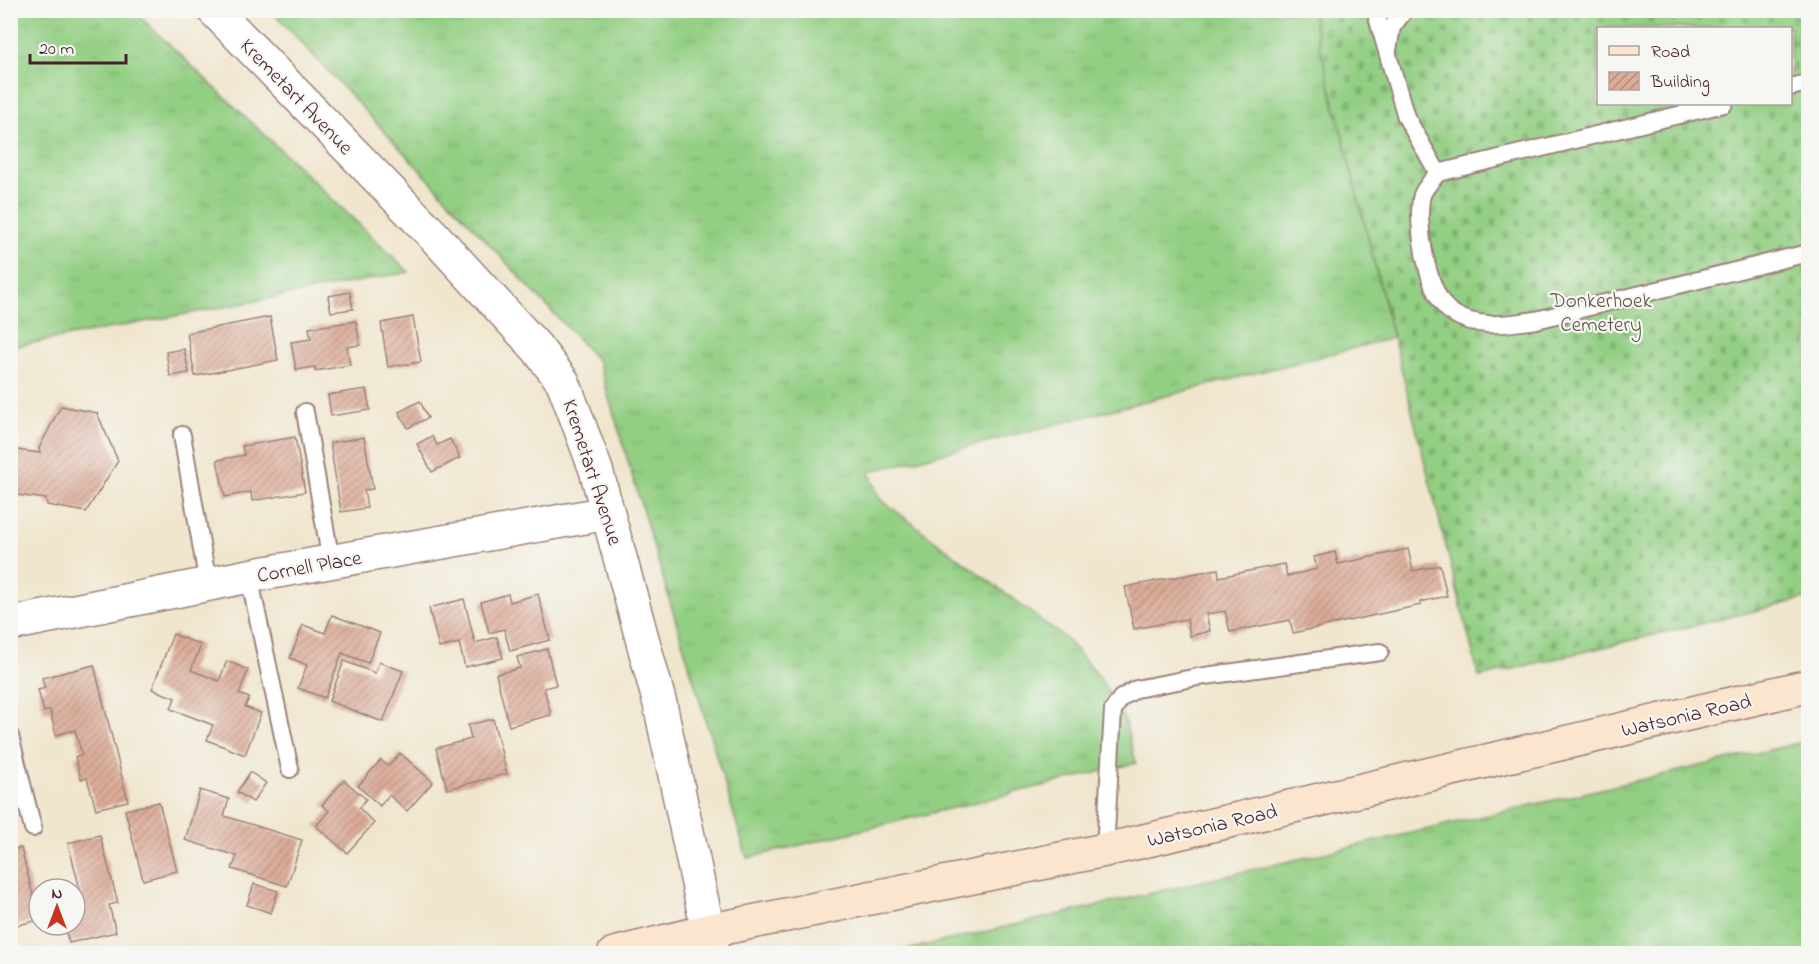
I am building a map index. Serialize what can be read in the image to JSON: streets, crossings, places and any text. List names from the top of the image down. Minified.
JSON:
{"streets":{"main road":["Watsonia Road"],"street":["Kremetart Avenue","Cornell Place"]},"crossings":[["Kremetart Avenue","Cornell Place"],["Kremetart Avenue","Watsonia Road"]],"parks":["Donkerhoek Cemetery"],"legend":["Road","Building"],"scale_bar":"20 m","north":"top"}
